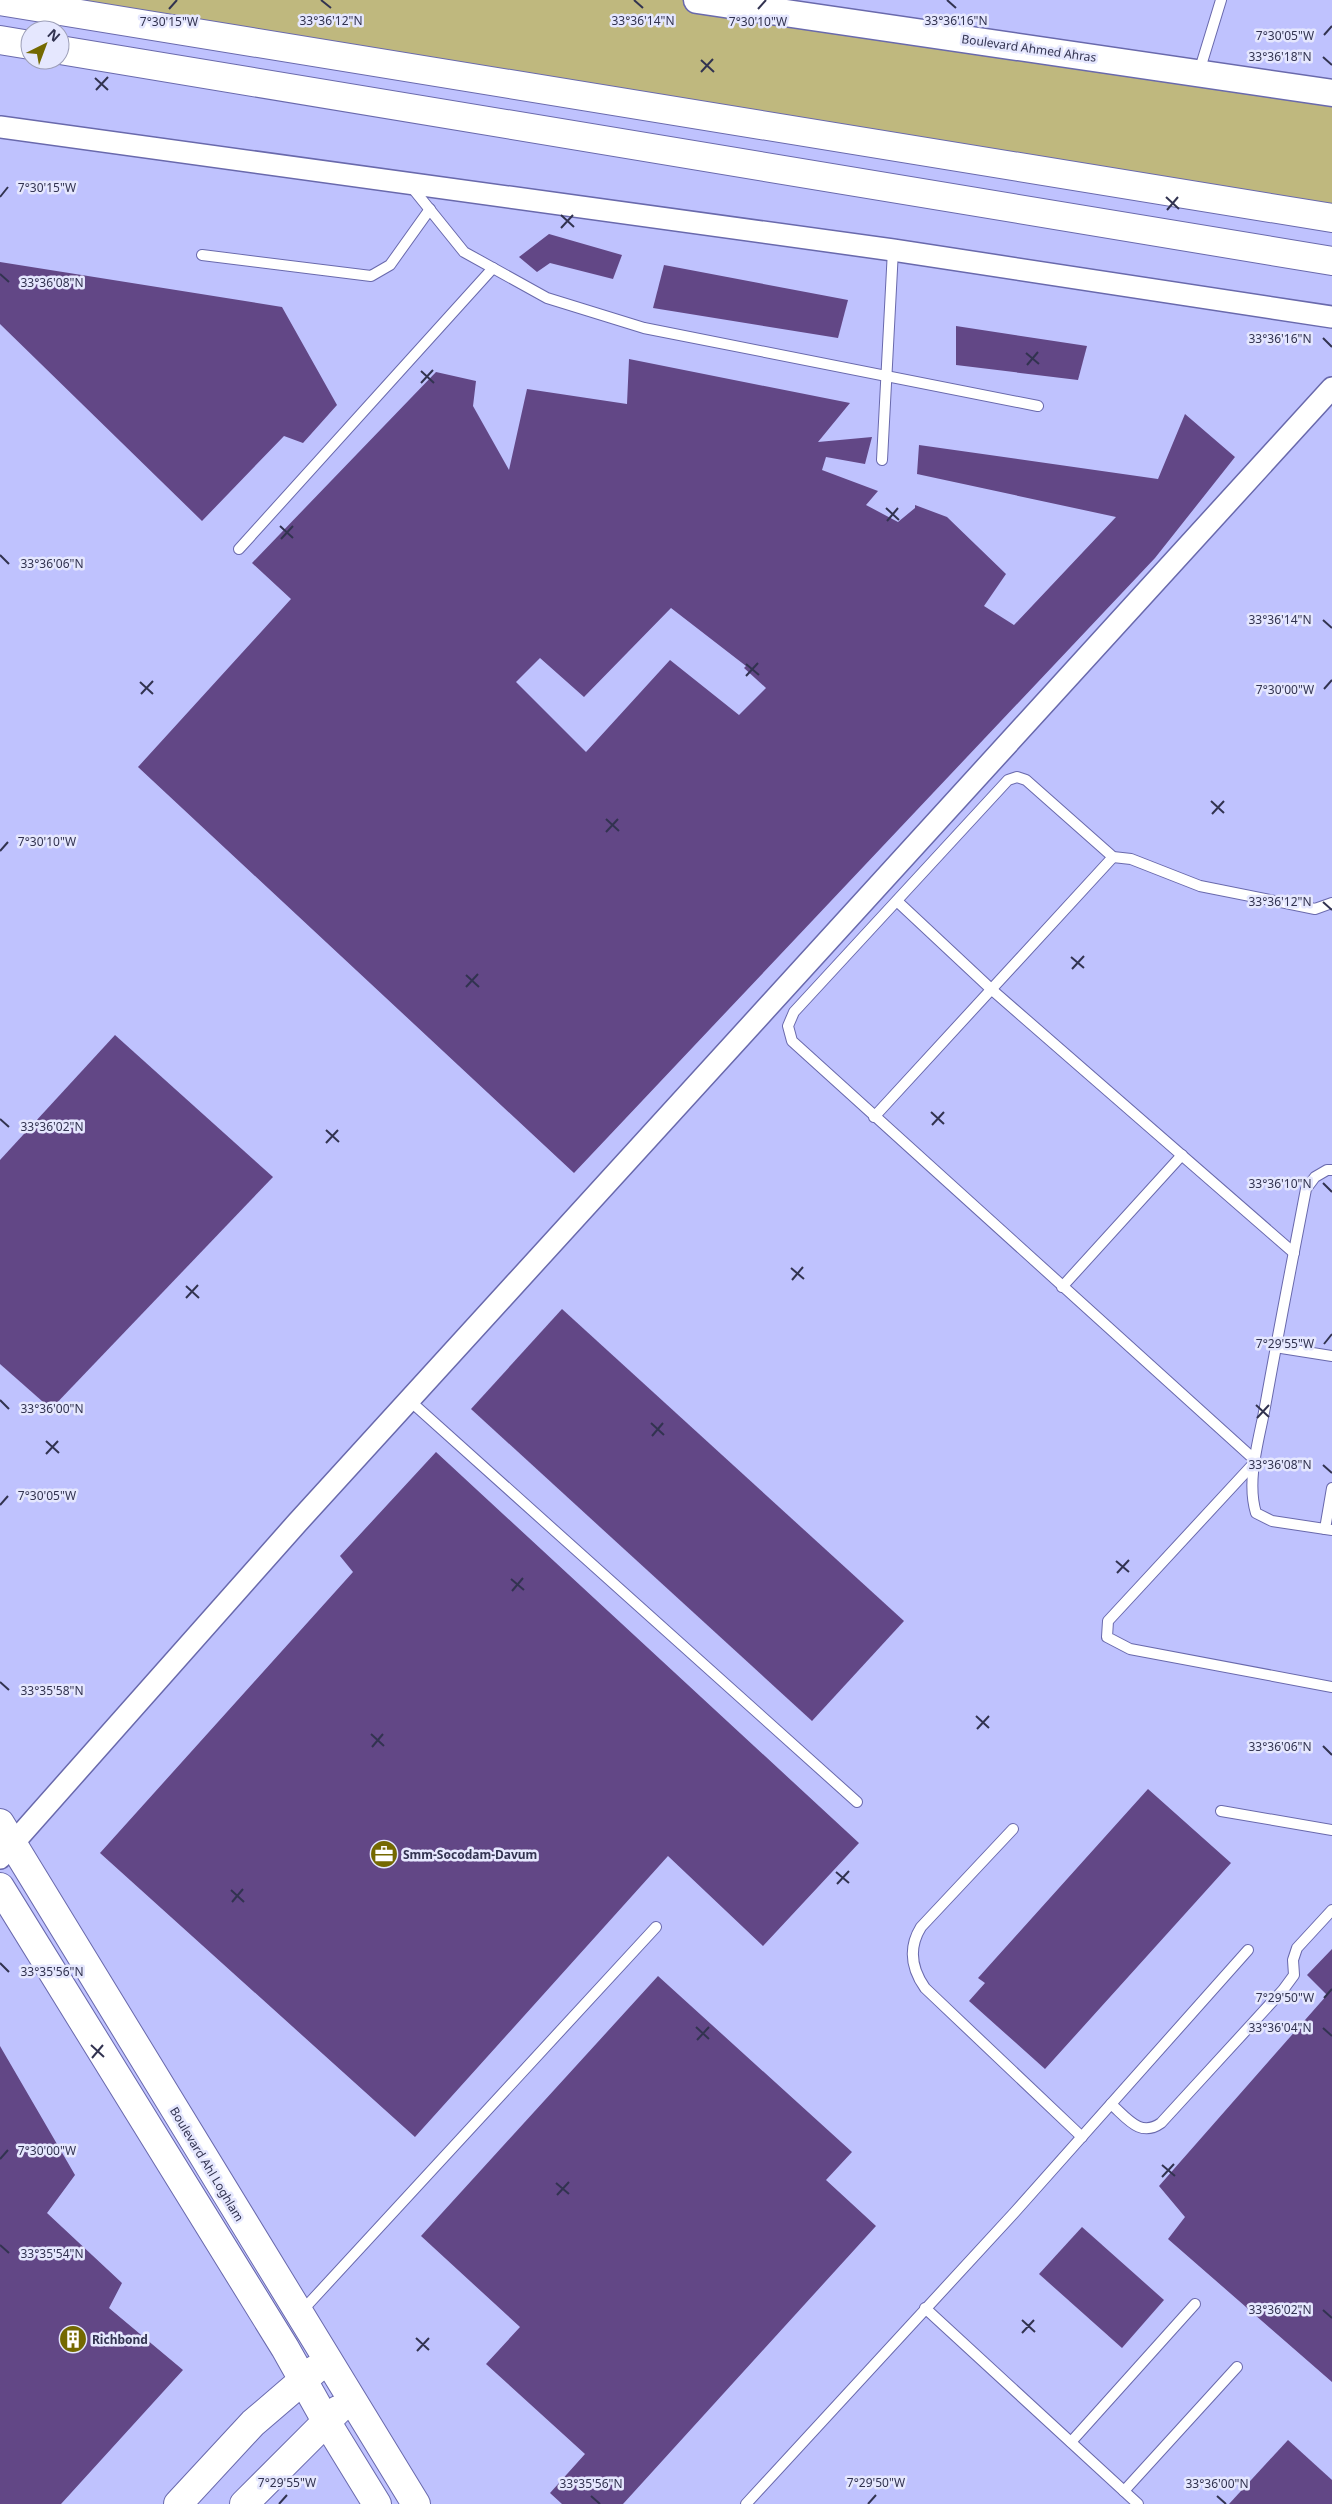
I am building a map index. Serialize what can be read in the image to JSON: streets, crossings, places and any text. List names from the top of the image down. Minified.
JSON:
{"streets":{"main road":["Boulevard Ahl Loghlam"],"street":["Boulevard Ahmed Ahras"]},"places":{"office":["Smm-Socodam-Davum"],"building":["Richbond"]},"north":"top right","coordinates":["33°36'12\"N","33°36'14\"N","33°36'16\"N","7°30'15\"W","7°30'10\"W","7°30'05\"W","33°36'18\"N","33°36'08\"N","33°36'06\"N","7°30'00\"W","33°36'02\"N","33°36'10\"N","7°29'55\"W","33°36'00\"N","33°35'58\"N","33°35'56\"N","7°29'50\"W","33°36'04\"N","33°35'54\"N"]}
